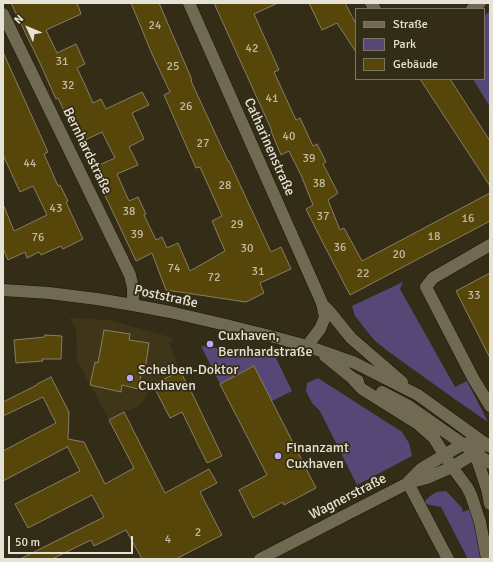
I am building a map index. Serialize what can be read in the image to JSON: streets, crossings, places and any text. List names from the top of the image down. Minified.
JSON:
{"streets":{"street":["Catharinenstraße","Bernhardstraße","Poststraße","Wagnerstraße"]},"crossings":[["Catharinenstraße","Poststraße"],["Bernhardstraße","Poststraße"],["Poststraße","Wagnerstraße"]],"places":["Cuxhaven, Bernhardstraße","Scheiben-Doktor Cuxhaven","Finanzamt Cuxhaven"],"house_numbers":["24","42","31","25","32","41","26","40","27","39","44","38","28","43","38","37","16","29","39","18","76","36","30","20","74","31","22","72","33","2","4"],"legend":["Straße","Park","Gebäude"],"scale_bar":"50 m","north":"top left"}
